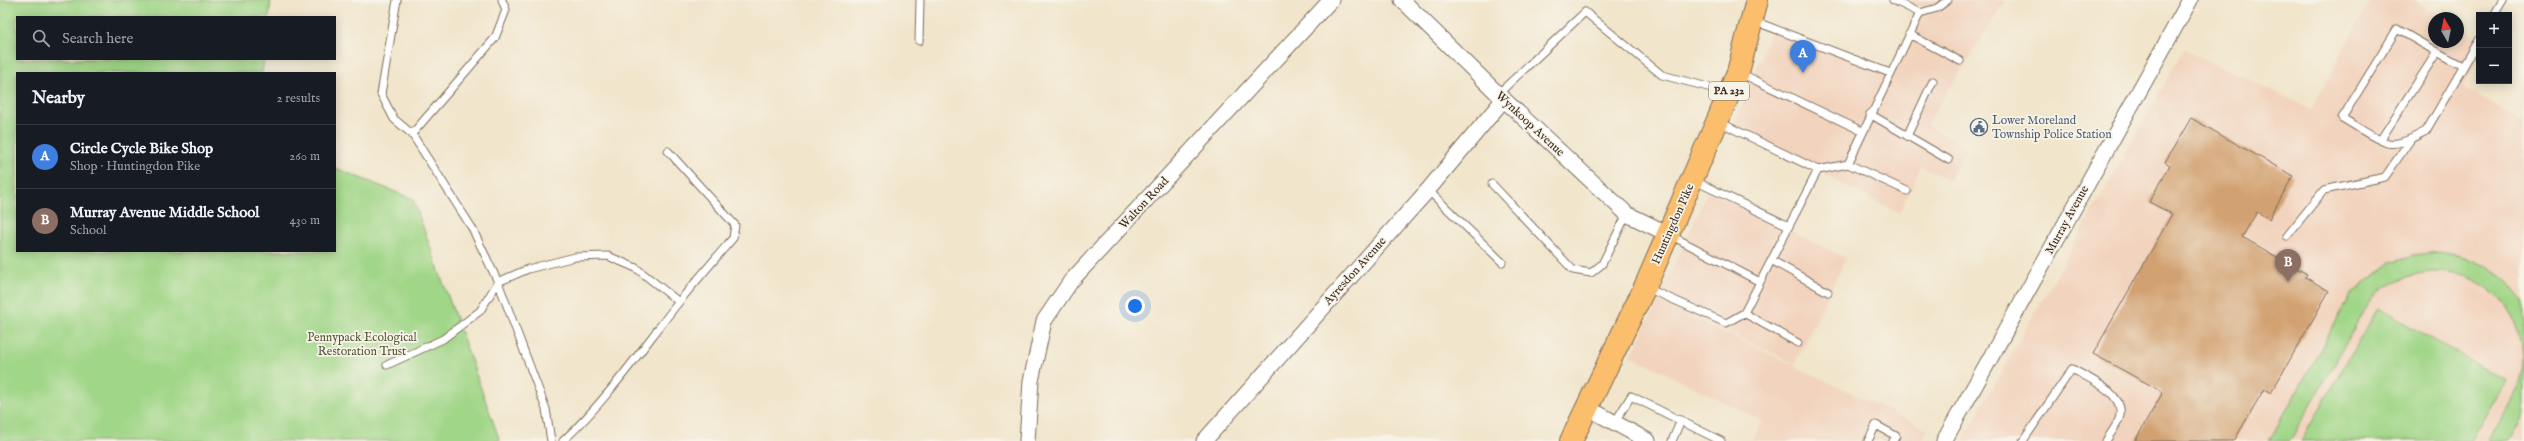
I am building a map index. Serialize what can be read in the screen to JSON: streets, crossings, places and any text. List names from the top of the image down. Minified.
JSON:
{"streets":{"main road":["PA 232","Huntingdon Pike"],"street":["Wynkoop Avenue","Walton Road","Murray Avenue","Ayresdon Avenue"]},"crossings":[["Wynkoop Avenue","Huntingdon Pike"],["Wynkoop Avenue","Ayresdon Avenue"]],"parks":["Pennypack Ecological Restoration Trust"],"places":{"public building":["Lower Moreland Township Police Station"]},"north":"top","page":{"map_buttons":["+","−"],"search":"Search here","pins":["A","B"],"heading":["Nearby","2 results"],"list":[{"mark":"A","name":"Circle Cycle Bike Shop","note":"Shop · Huntingdon Pike","value":"260 m"},{"mark":"B","name":"Murray Avenue Middle School","note":"School","value":"430 m"}]}}
